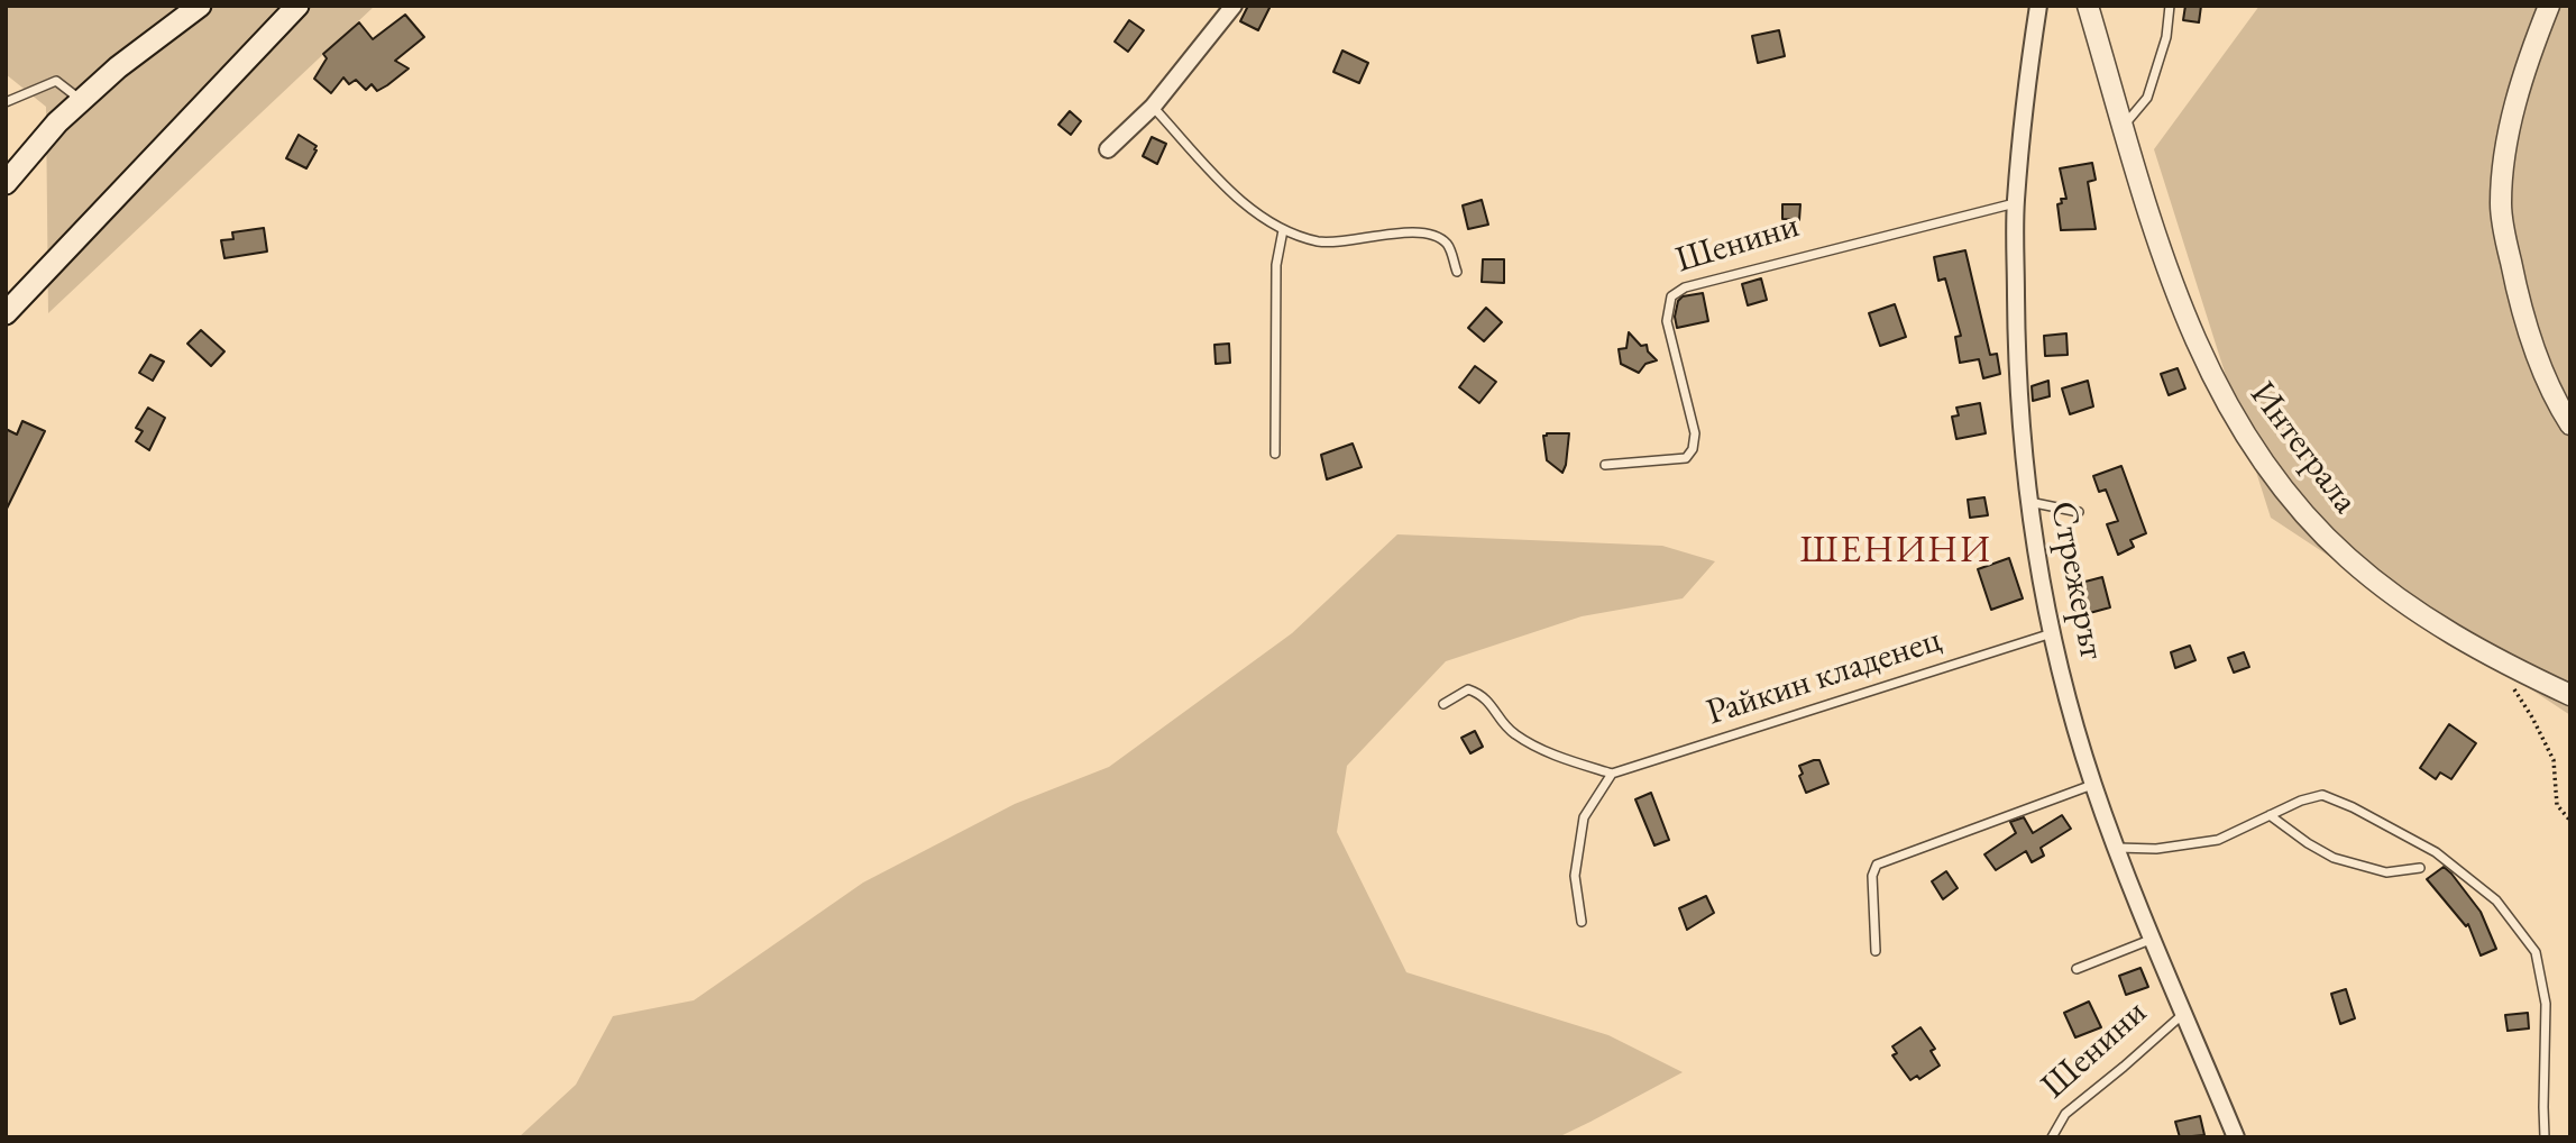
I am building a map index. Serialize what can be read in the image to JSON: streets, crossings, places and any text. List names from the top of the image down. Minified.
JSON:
{"streets":{"street":["Интеграла","Стрежерът"],"lane":["Шенини","Райкин кладенец"]},"crossings":[["Шенини","Стрежерът"],["Стрежерът","Райкин кладенец"]],"districts":["ШЕНИНИ"]}
